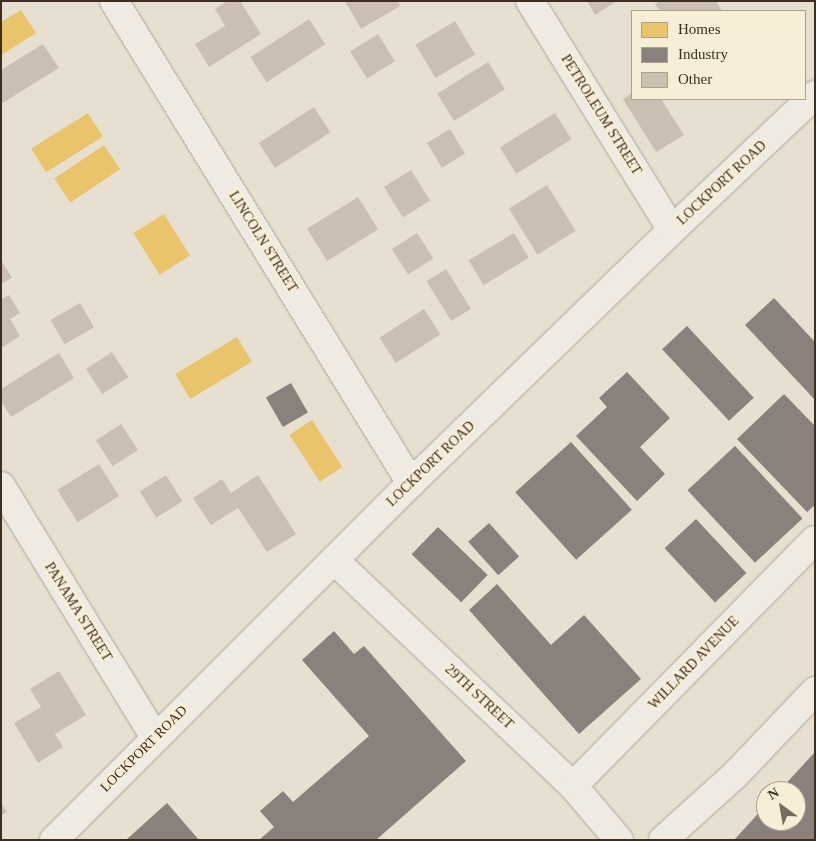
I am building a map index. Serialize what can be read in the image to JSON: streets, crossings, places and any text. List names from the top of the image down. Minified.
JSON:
{"streets":{"street":["PETROLEUM STREET","LOCKPORT ROAD","LINCOLN STREET","PANAMA STREET","WILLARD AVENUE","29TH STREET"]},"crossings":[["PETROLEUM STREET","LOCKPORT ROAD"],["LOCKPORT ROAD","LINCOLN STREET"],["LOCKPORT ROAD","PANAMA STREET"],["LOCKPORT ROAD","29TH STREET"],["WILLARD AVENUE","29TH STREET"]],"legend":["Homes","Industry","Other"],"north":"top left"}
